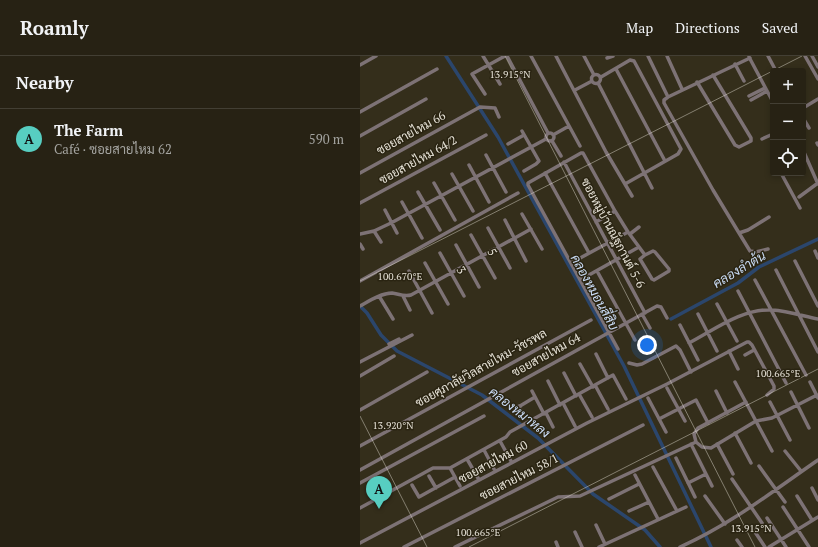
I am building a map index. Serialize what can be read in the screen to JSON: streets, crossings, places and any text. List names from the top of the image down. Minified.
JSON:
{"streets":{"street":["ซอยสายไหม 66","ซอยสายไหม 64/2","ซอยหมู่บ้านณัฐกานต์ 5-6","5","3","ซอยสายไหม 64","ซอยศุภาลัยวิลสายไหม-วัชรพล","ซอยสายไหม 60","ซอยสายไหม 58/1"]},"crossings":[["ซอยหมู่บ้านณัฐกานต์ 5-6","ซอยสายไหม 64"]],"water":["คลองลำต้น","คลองหมอนสี่สิบ","คลองหมาหลง"],"page":{"header":"Roamly","nav":["Map","Directions","Saved"],"heading":"Nearby","map_buttons":["+","−"],"list":[{"mark":"A","name":"The Farm","note":"Café · ซอยสายไหม 62","value":"590 m"}],"pins":"A"},"coordinates":["13.915°N","100.670°E","100.665°E","13.920°N"]}
